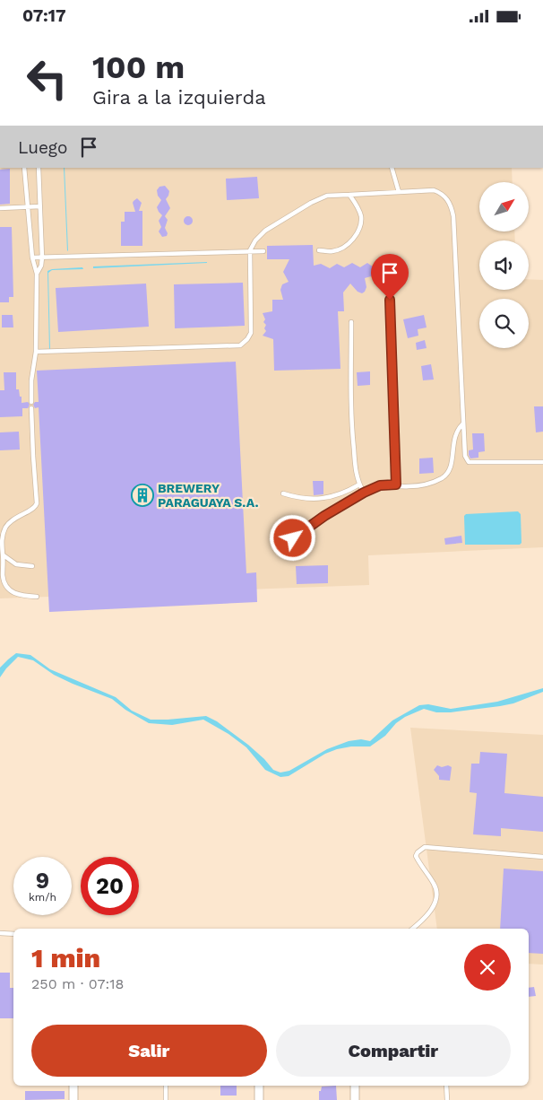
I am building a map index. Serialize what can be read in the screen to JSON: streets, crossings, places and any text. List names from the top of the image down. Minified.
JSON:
{"places":{"building":["BREWERY PARAGUAYA S.A."]},"north":"top right","page":{"status":"07:17","turn":["100 m","Gira a la izquierda"],"then":"Luego","speed":"9 km/h","limit":"20","heading":["1 min","250 m · 07:18"],"buttons":["Salir","Compartir"]}}
